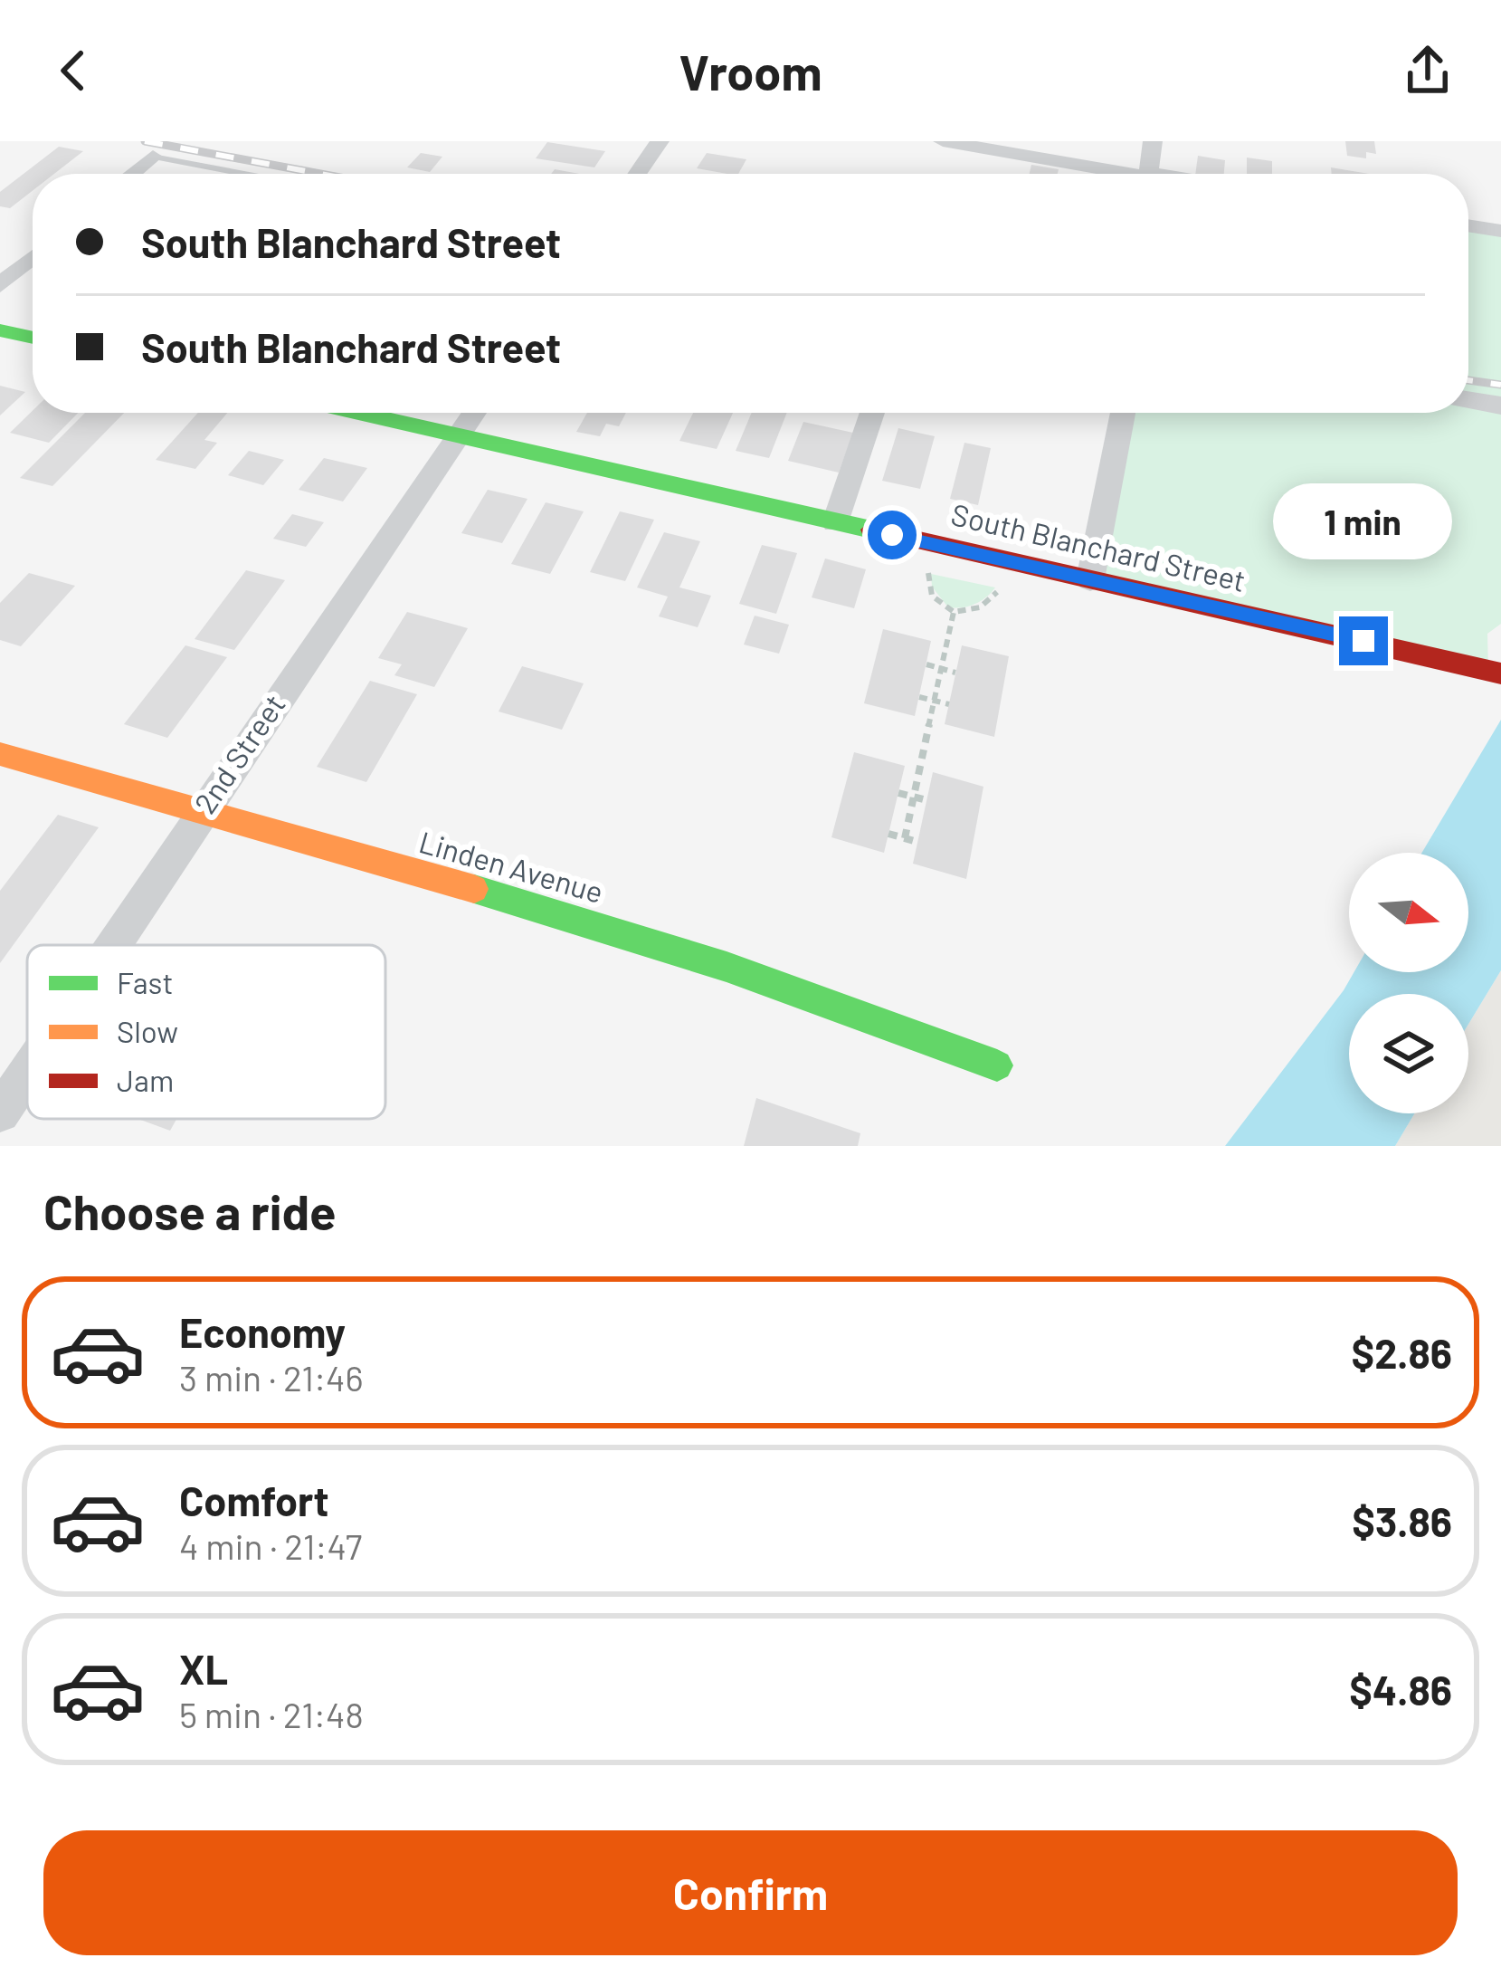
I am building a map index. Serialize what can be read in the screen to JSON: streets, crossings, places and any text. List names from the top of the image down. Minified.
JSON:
{"streets":{"street":["South Blanchard Street","2nd Street","Linden Avenue"]},"crossings":[["South Blanchard Street","2nd Street"],["2nd Street","Linden Avenue"]],"legend":["Fast","Slow","Jam"],"north":"right","page":{"header":"Vroom","banner":["South Blanchard Street","South Blanchard Street"],"bubble":"1 min","heading":"Choose a ride","list":[{"name":"Economy","note":"3 min · 21:46","value":"$2.86"},{"name":"Comfort","note":"4 min · 21:47","value":"$3.86"},{"name":"XL","note":"5 min · 21:48","value":"$4.86"}],"buttons":"Confirm"}}
